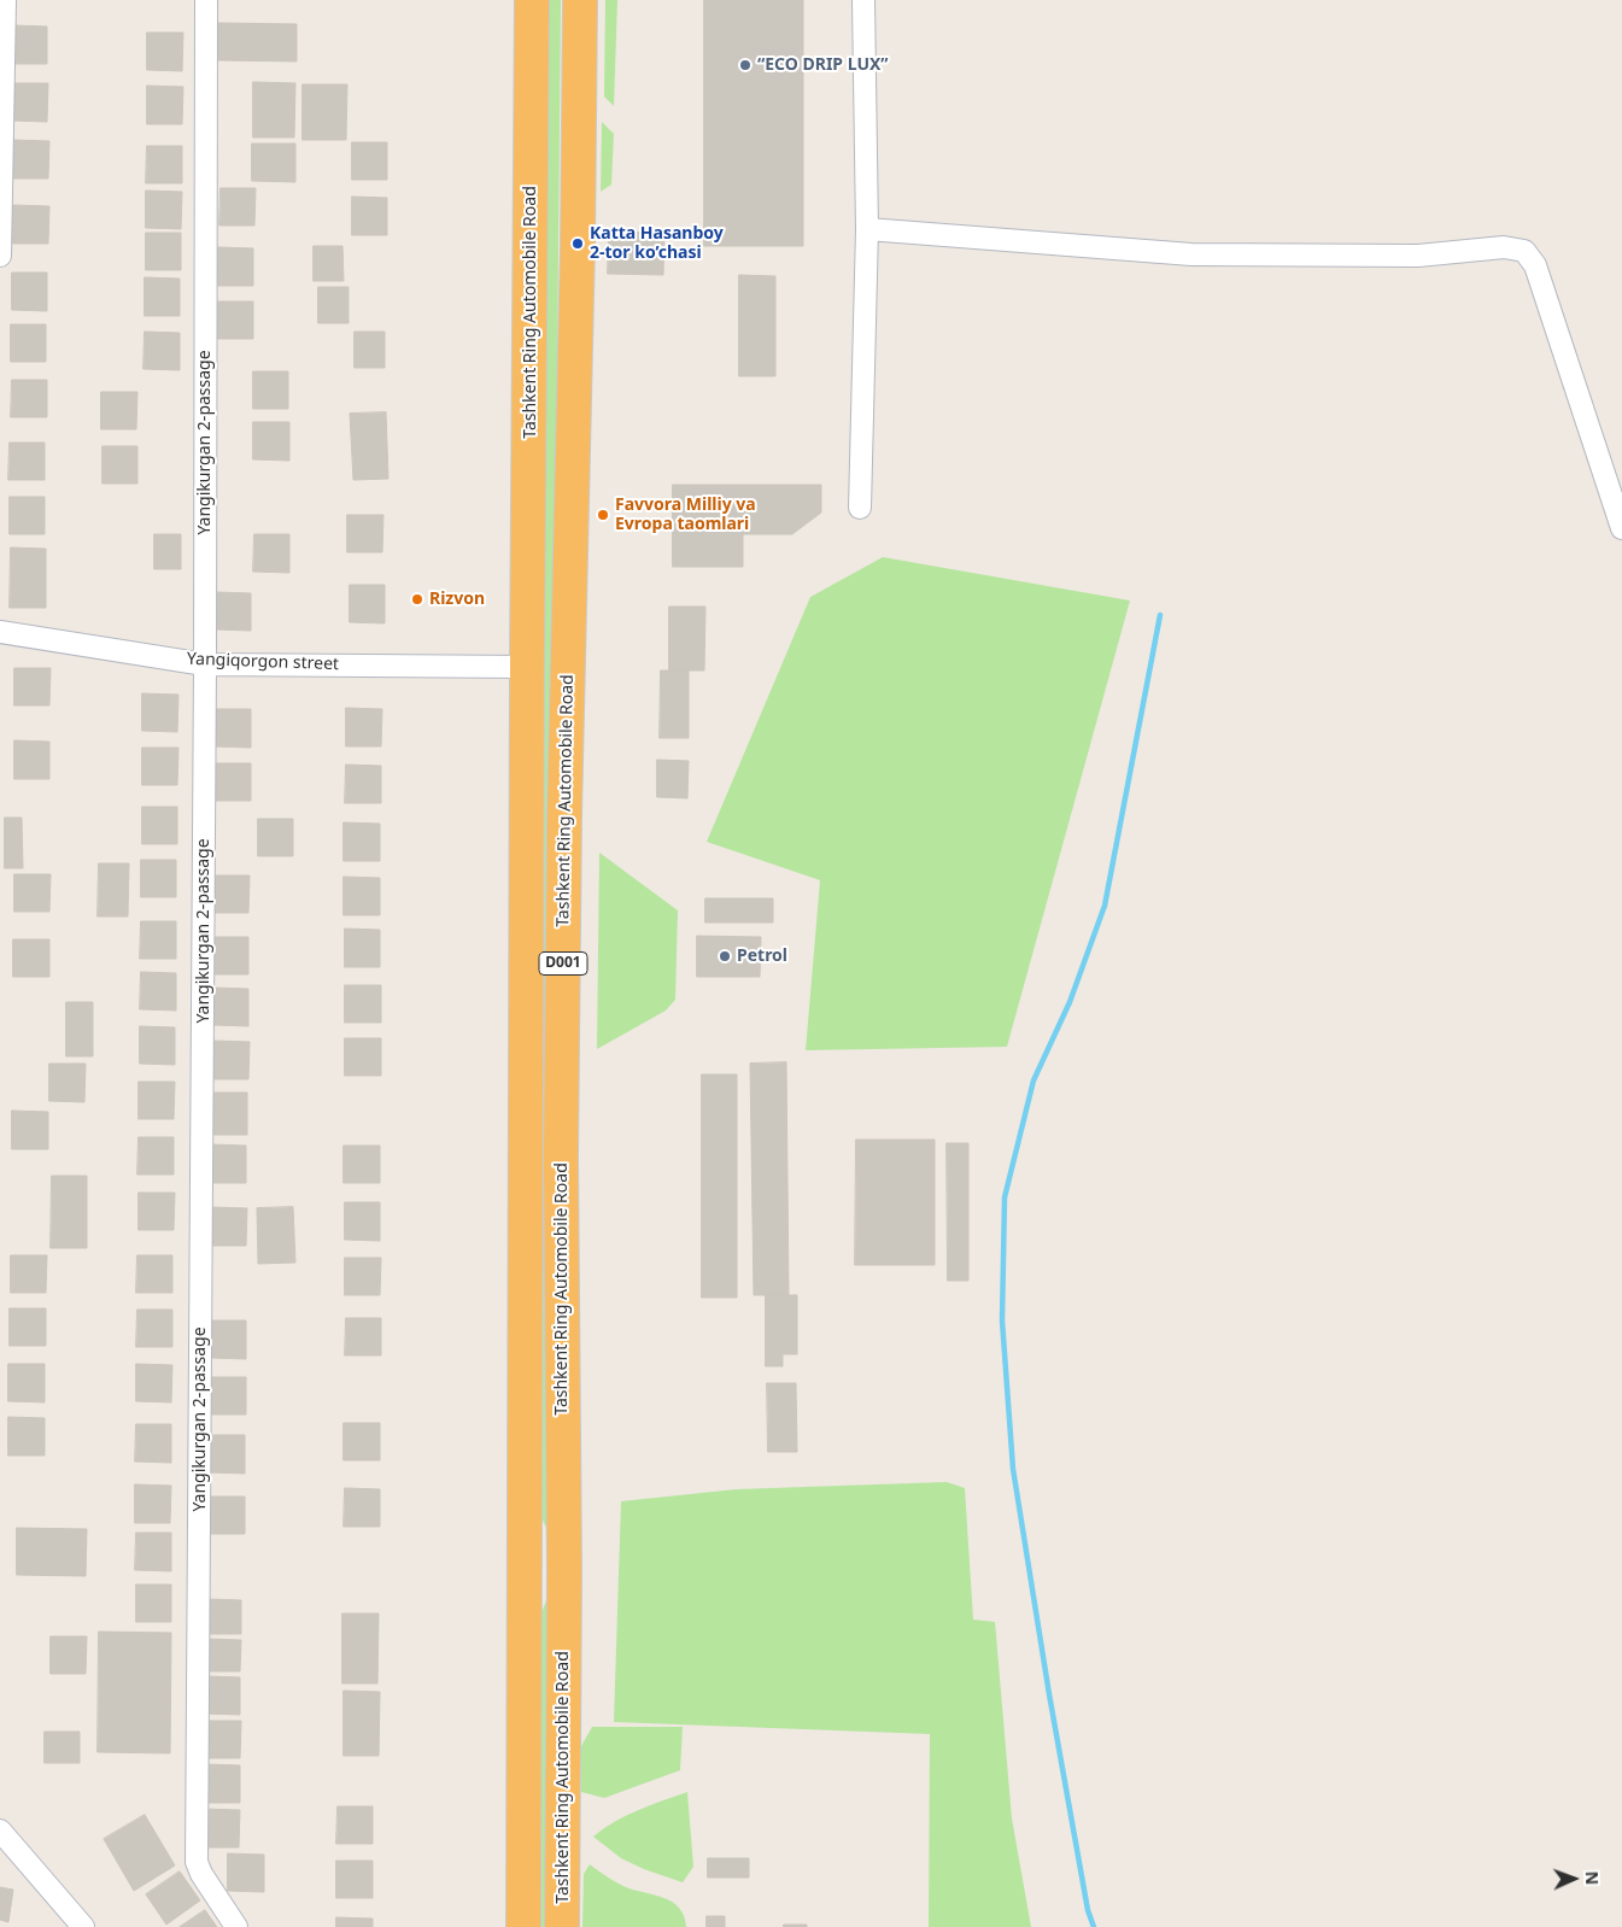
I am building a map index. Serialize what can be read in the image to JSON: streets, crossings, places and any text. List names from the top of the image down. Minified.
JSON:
{"streets":{"highway":["Tashkent Ring Automobile Road","D001"],"street":["Yangikurgan 2-passage","Yangiqorgon street"]},"crossings":[["Tashkent Ring Automobile Road","Yangiqorgon street"],["Yangikurgan 2-passage","Yangiqorgon street"]],"places":["“ECO DRIP LUX”","Katta Hasanboy 2-tor ko’chasi","Favvora Milliy va Evropa taomlari","Rizvon","Petrol"],"north":"right"}
